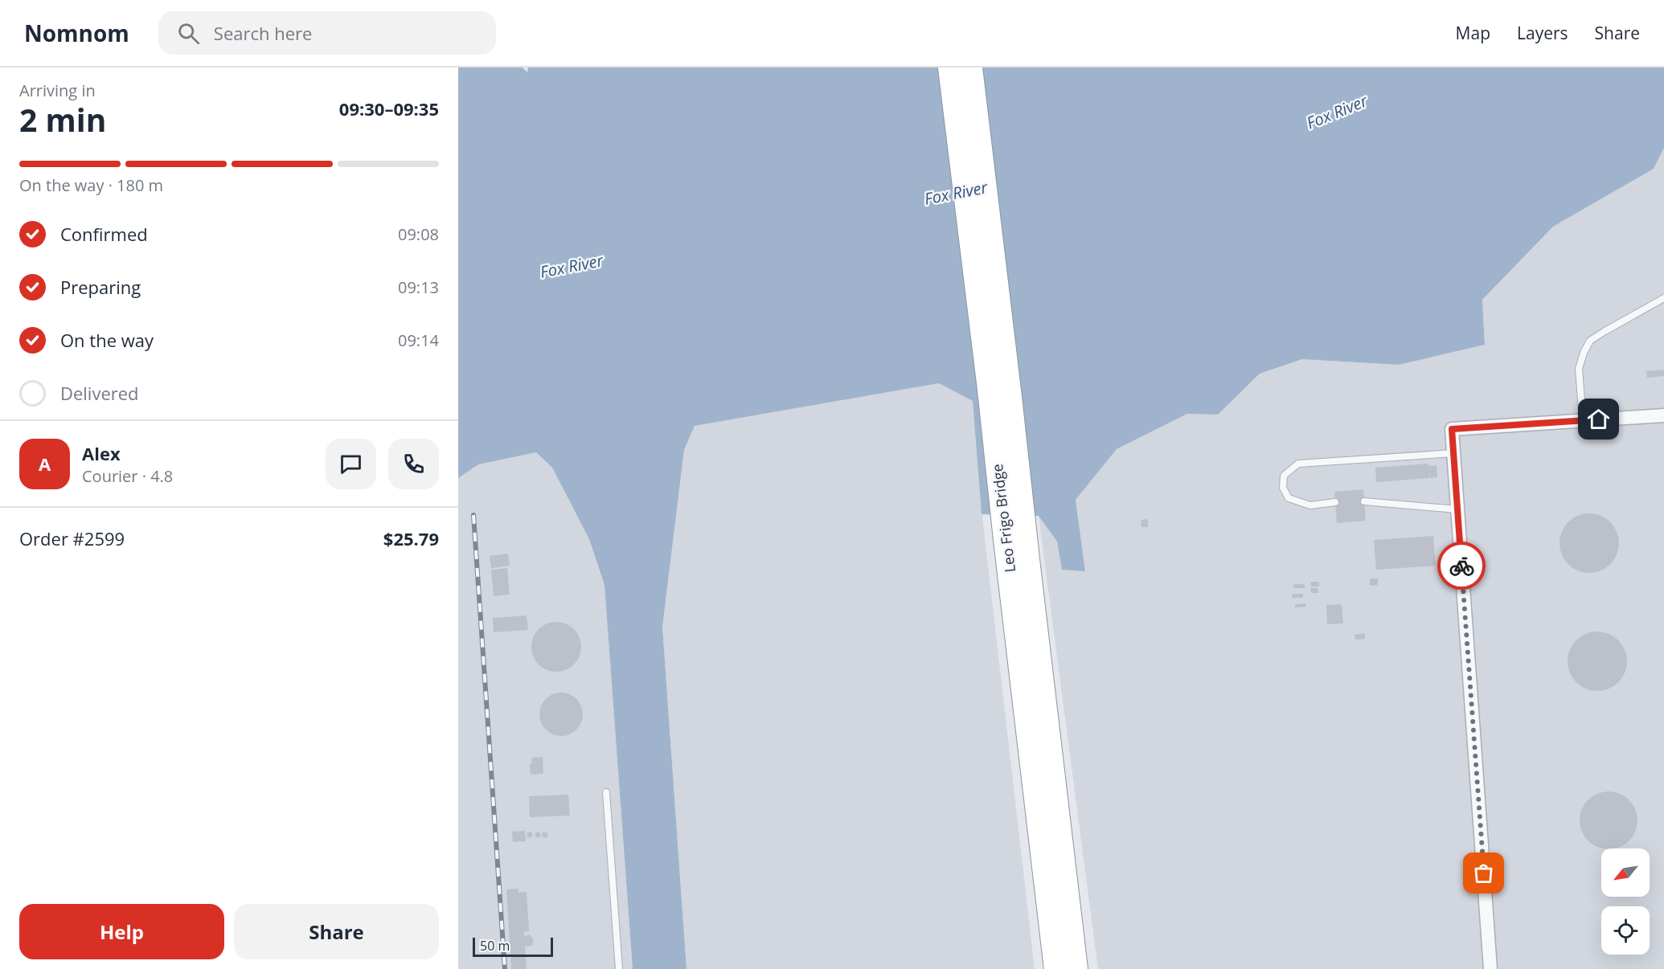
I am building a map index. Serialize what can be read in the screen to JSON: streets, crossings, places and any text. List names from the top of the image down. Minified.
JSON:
{"streets":{"highway":["Leo Frigo Bridge"]},"water":["Fox River"],"scale_bar":"50 m","north":"bottom left","page":{"header":"Nomnom","search":"Search here","nav":["Map","Layers","Share"],"heading":["2 min","Arriving in","09:30–09:35"],"panel":["Alex","Courier · 4.8","Order #2599","$25.79"],"bar":"On the way · 180 m","list":[["Confirmed","09:08"],["Preparing","09:13"],["On the way","09:14"],"Delivered"],"round":"A","buttons":["Help","Share"],"scale":"50 m"}}
